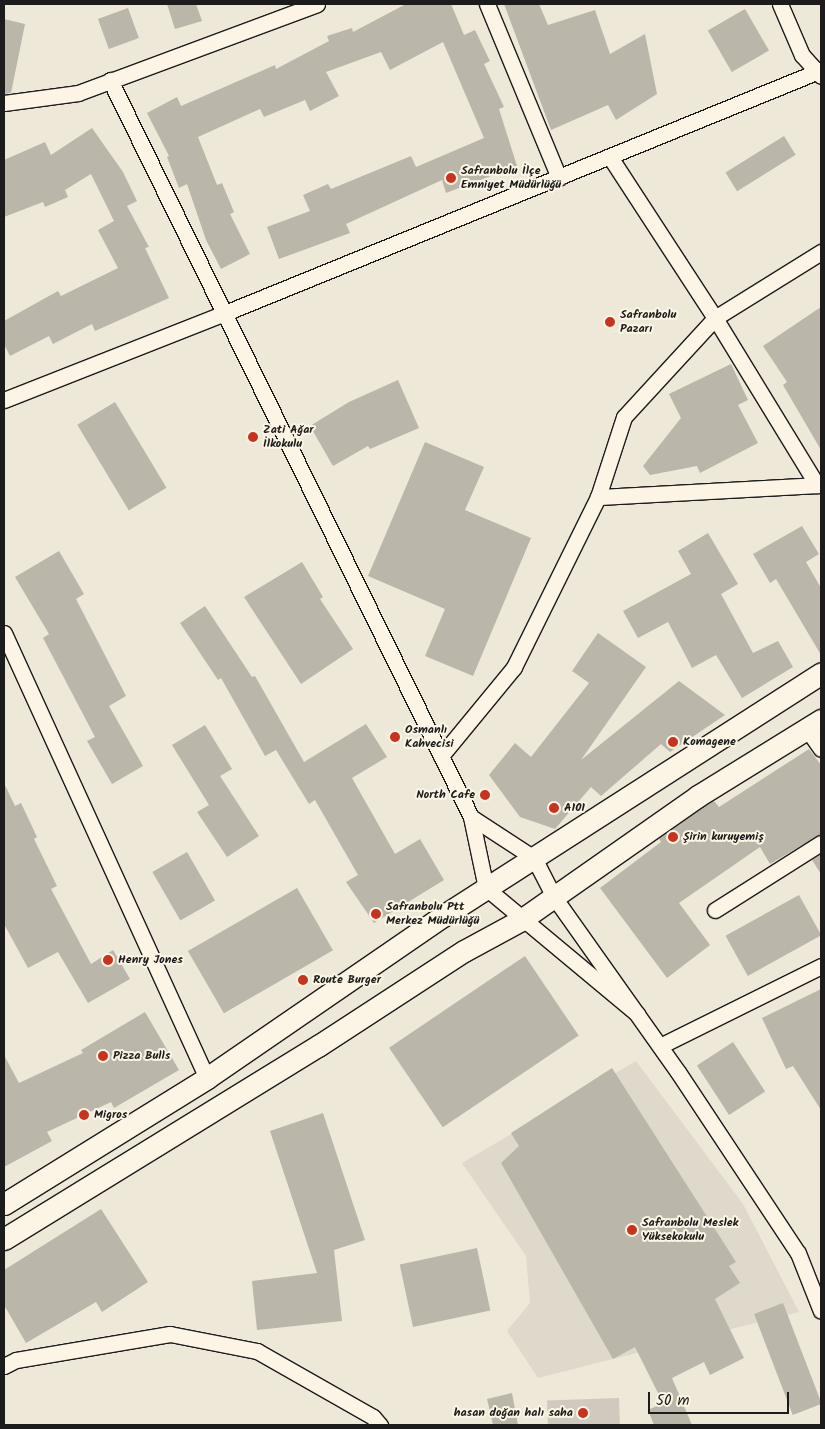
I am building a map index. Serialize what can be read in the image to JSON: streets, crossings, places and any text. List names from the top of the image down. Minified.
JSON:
{"places":["Safranbolu İlçe Emniyet Müdürlüğü","Safranbolu Pazarı","Zati Ağar İlkokulu","Osmanlı Kahvecisi","Komagene","North Cafe","A101","Şirin kuruyemiş","Safranbolu Ptt Merkez Müdürlüğü","Henry Jones","Route Burger","Pizza Bulls","Migros","Safranbolu Meslek Yüksekokulu","hasan doğan halı saha"],"scale_bar":"50 m"}
